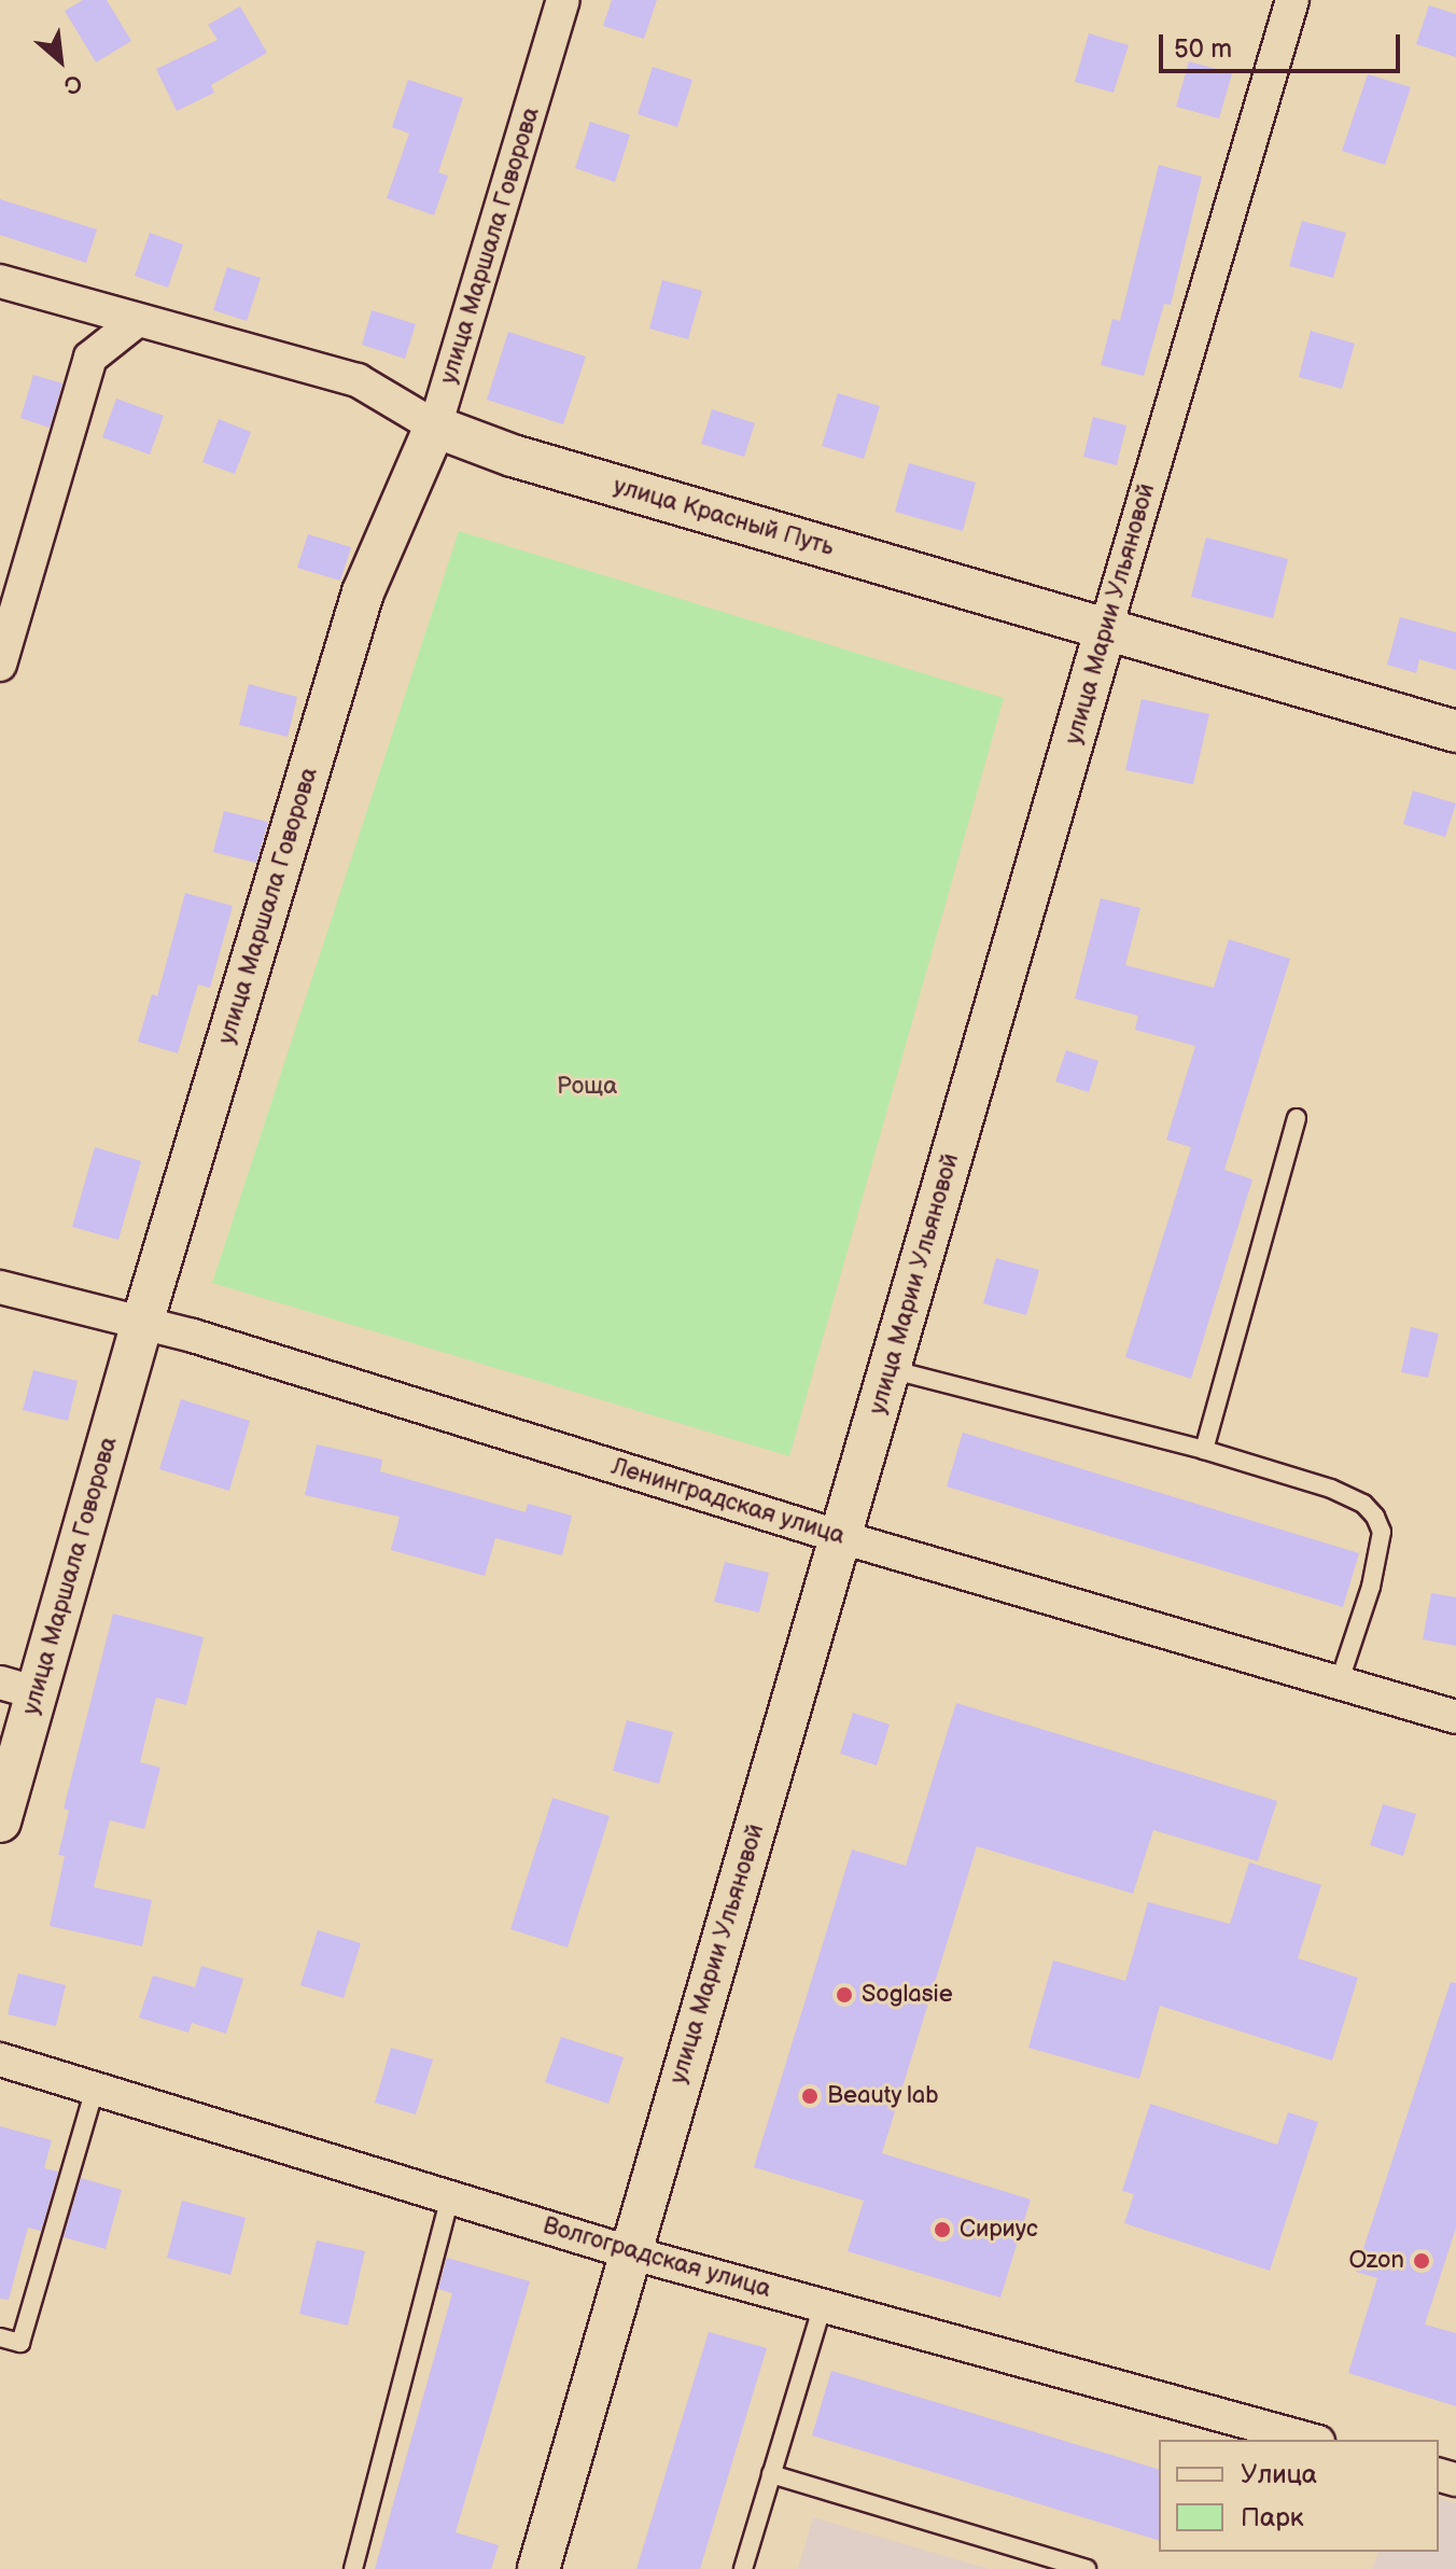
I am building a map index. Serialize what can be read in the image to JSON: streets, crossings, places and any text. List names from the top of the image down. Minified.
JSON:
{"streets":{"street":["улица Маршала Говорова","улица Красный Путь","улица Марии Ульяновой","Ленинградская улица","Волгоградская улица"]},"crossings":[["улица Маршала Говорова","улица Красный Путь"],["улица Маршала Говорова","Ленинградская улица"],["улица Красный Путь","улица Марии Ульяновой"],["улица Марии Ульяновой","Ленинградская улица"],["улица Марии Ульяновой","Волгоградская улица"]],"parks":["Роща"],"places":["Soglasie","Beauty lab","Сириус","Ozon"],"legend":["Улица","Парк"],"scale_bar":"50 m","north":"bottom right"}
